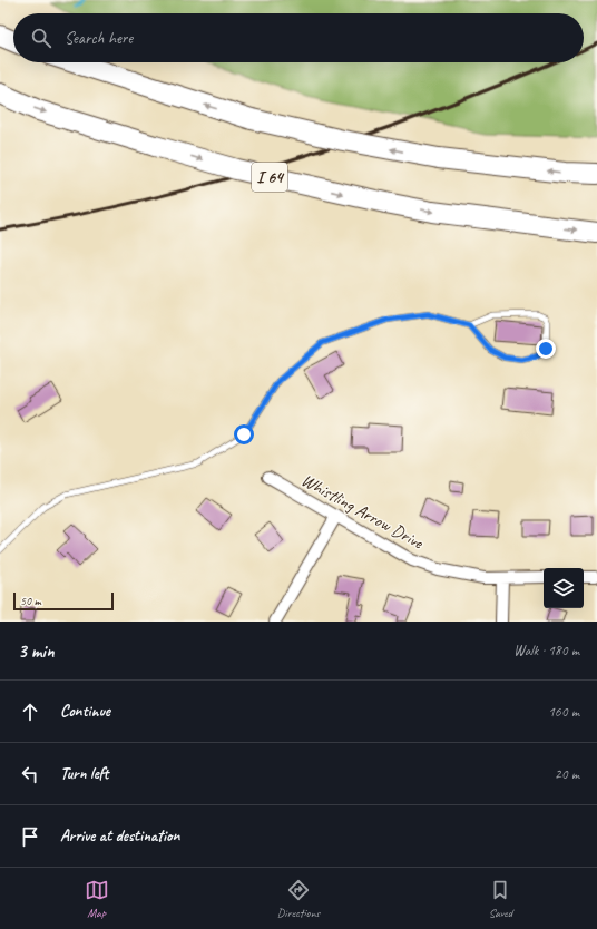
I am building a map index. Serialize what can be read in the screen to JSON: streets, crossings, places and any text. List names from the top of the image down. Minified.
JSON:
{"streets":{"highway":["I 64"],"street":["Whistling Arrow Drive"]},"scale_bar":"50 m","page":{"search":"Search here","scale":"50 m","heading":["3 min","Walk · 180 m"],"list":[["Continue","160 m"],["Turn left","20 m"],"Arrive at destination"],"nav":["Map","Directions","Saved"]}}
